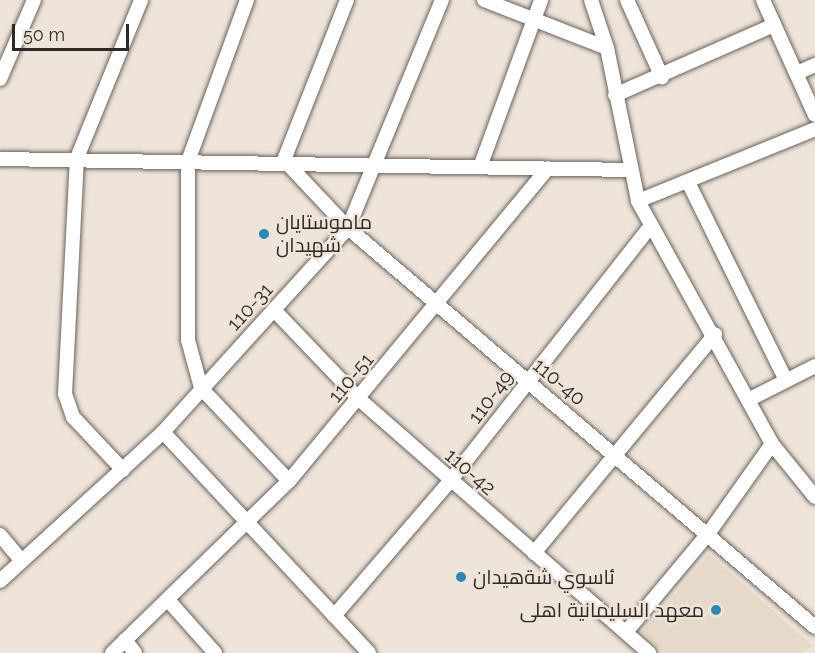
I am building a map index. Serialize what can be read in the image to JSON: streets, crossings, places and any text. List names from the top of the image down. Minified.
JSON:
{"streets":{"street":["110-31","110-51","110-40","110-49","110-42"]},"crossings":[["110-31","110-40"],["110-31","110-42"],["110-51","110-40"],["110-51","110-42"],["110-40","110-49"],["110-49","110-42"]],"places":["ماموستايان شهيدان","ئاسوي شةهيدان","معهد السلیمانیة اهلى"],"scale_bar":"50 m"}
